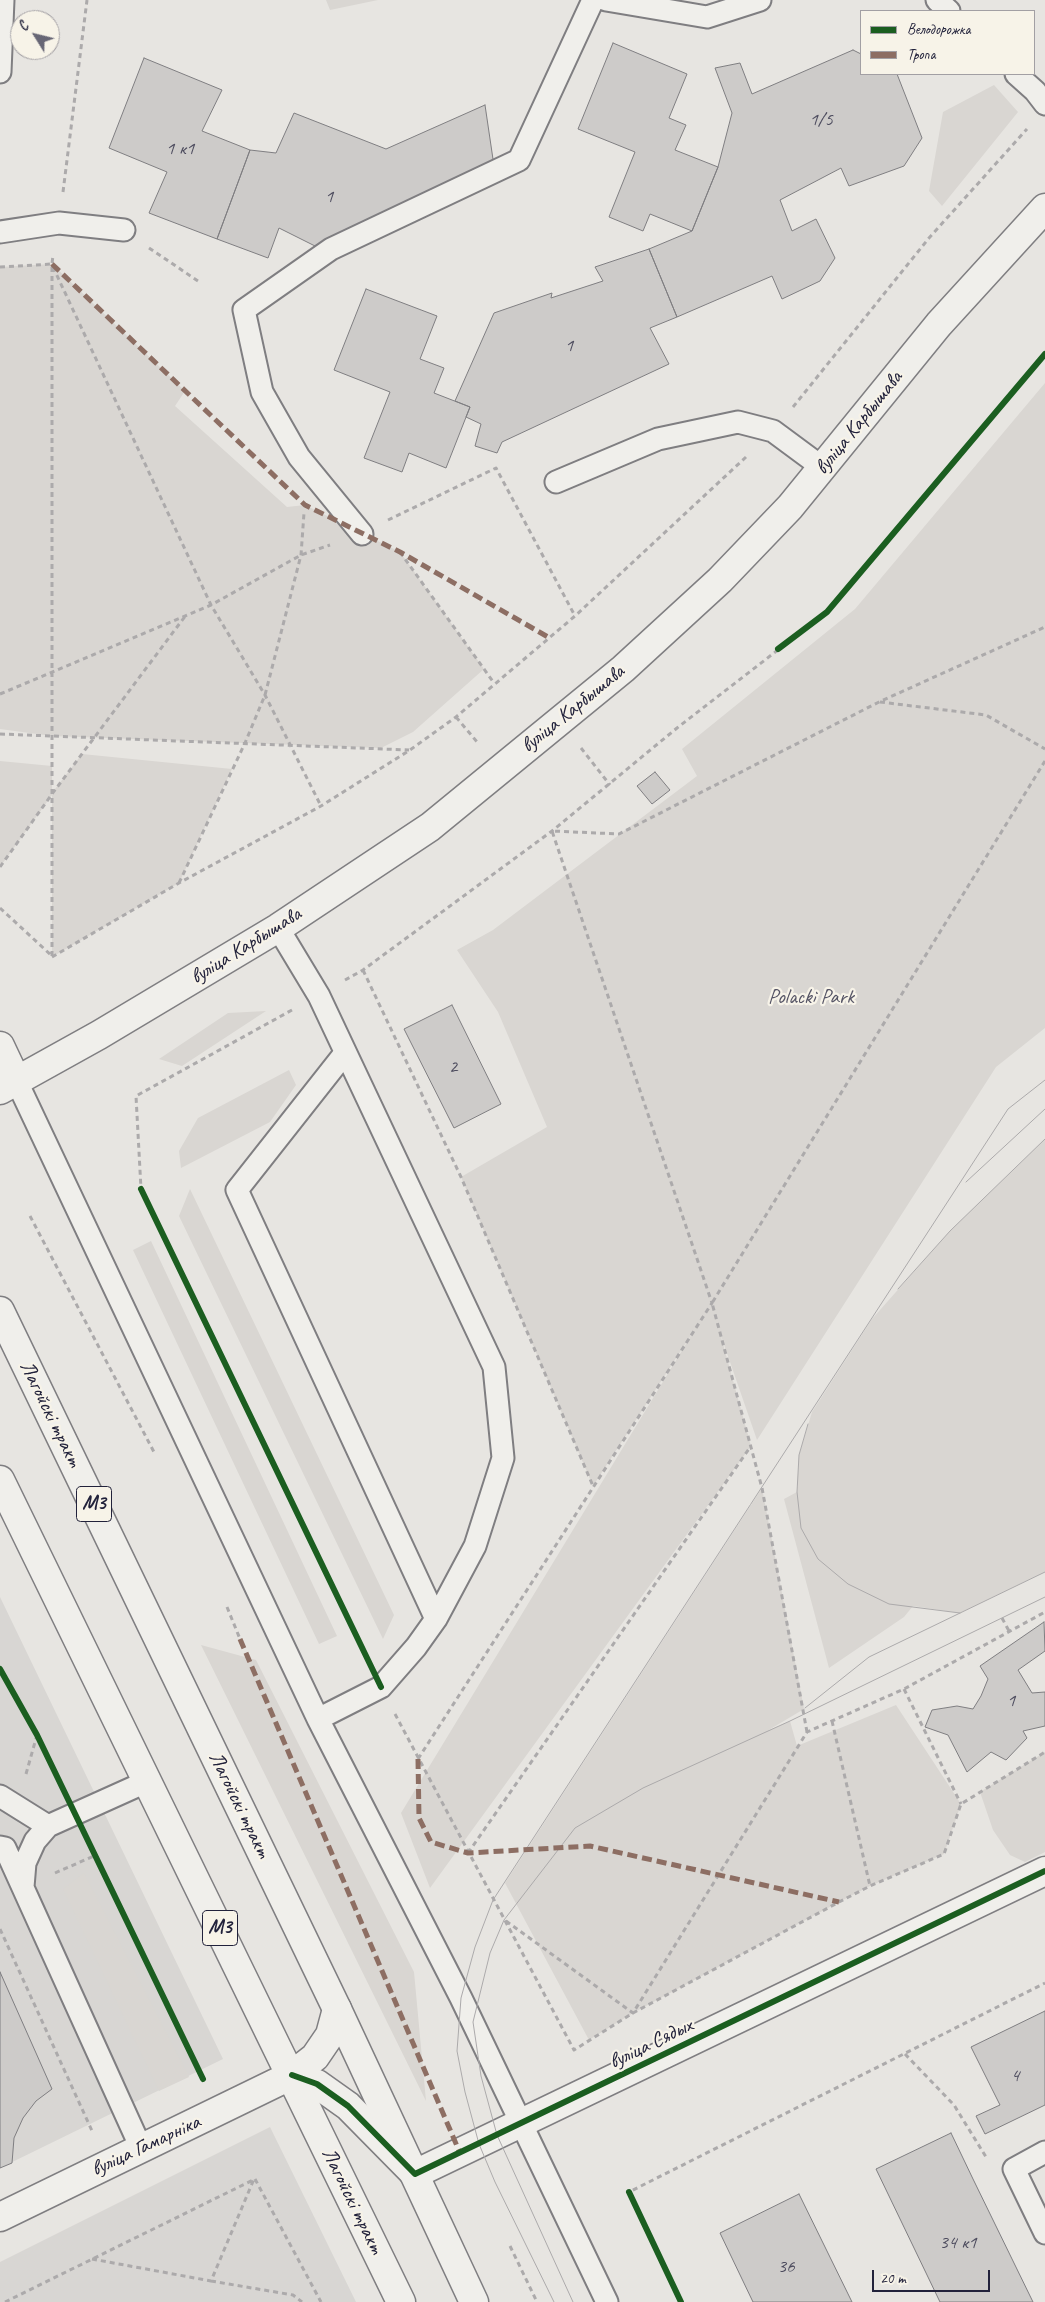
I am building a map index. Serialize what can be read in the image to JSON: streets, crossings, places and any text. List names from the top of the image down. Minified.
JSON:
{"streets":{"main road":["вуліца Карбышава","Лагойскі тракт","М3","вуліца Сядых","вуліца Гамарніка"]},"crossings":[["Лагойскі тракт","вуліца Сядых"],["Лагойскі тракт","вуліца Гамарніка"]],"parks":["Polacki Park"],"house_numbers":["1/5","1 к1","1","1","2","1","4","34 к1","36"],"legend":["Велодорожка","Тропа"],"scale_bar":"20 m","north":"top left"}
